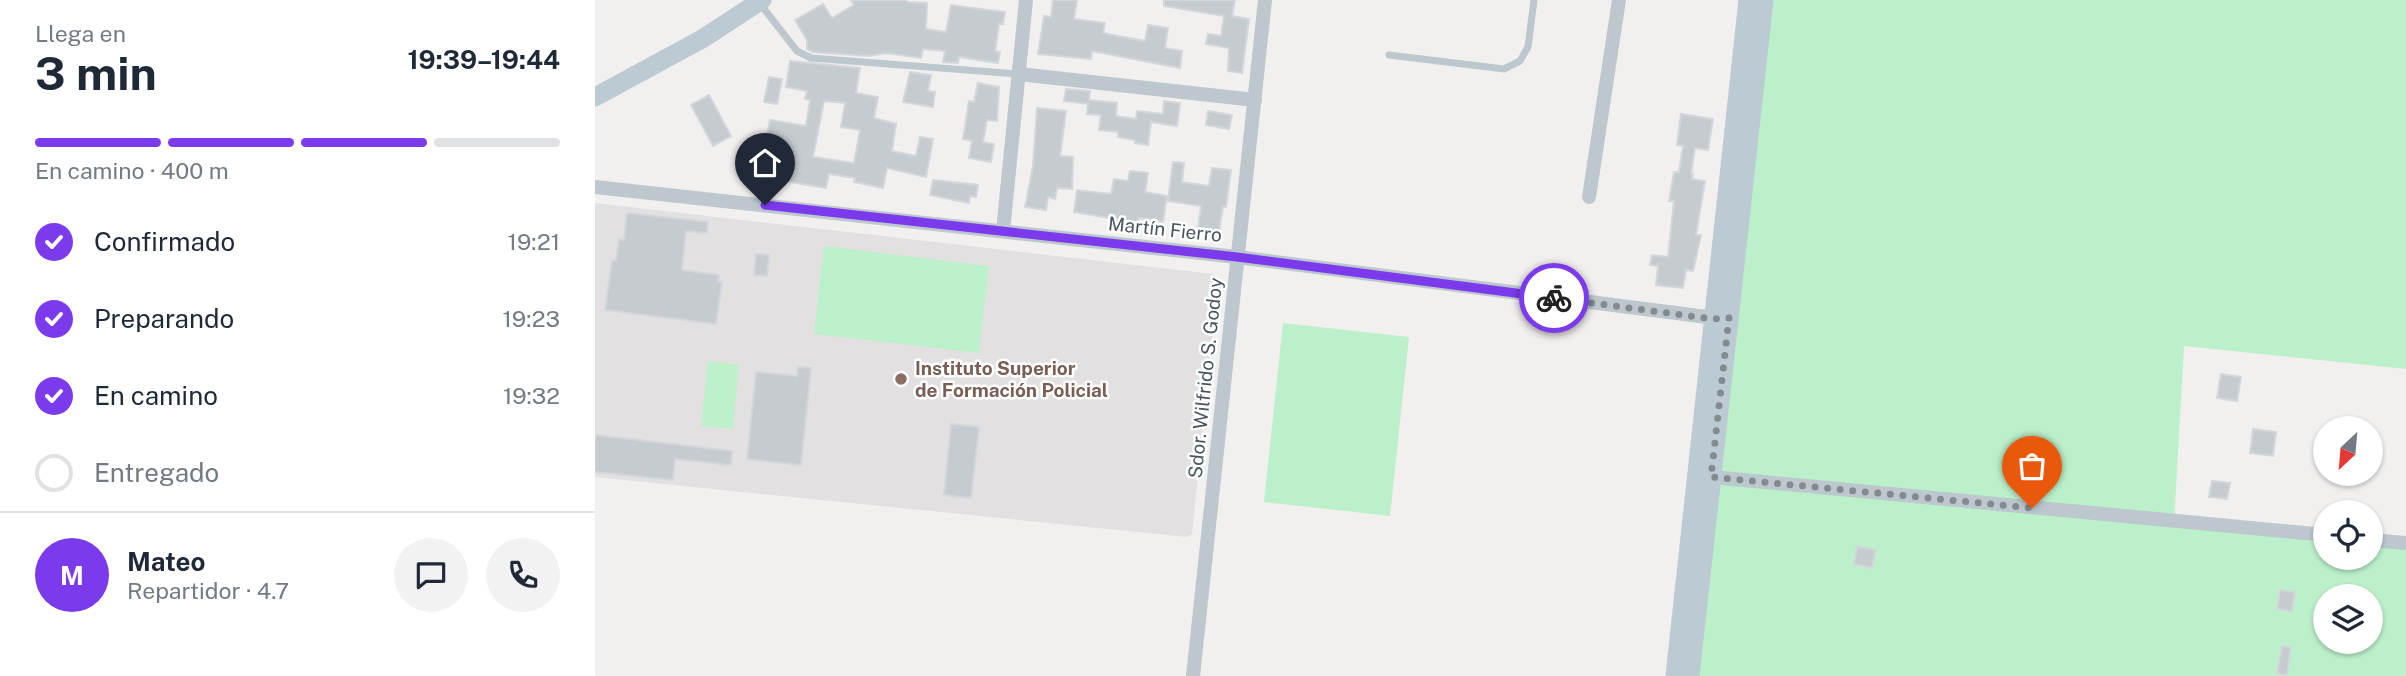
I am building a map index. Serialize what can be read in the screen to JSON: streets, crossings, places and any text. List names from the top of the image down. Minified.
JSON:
{"streets":{"street":["Martín Fierro","Sdor. Wilfrido S. Godoy"]},"crossings":[["Martín Fierro","Sdor. Wilfrido S. Godoy"]],"places":["Instituto Superior de Formación Policial"],"north":"bottom left","page":{"heading":["3 min","Llega en","19:39–19:44"],"panel":["Mateo","Repartidor · 4.7"],"bar":"En camino · 400 m","list":[["Confirmado","19:21"],["Preparando","19:23"],["En camino","19:32"],"Entregado"],"round":"M"}}
